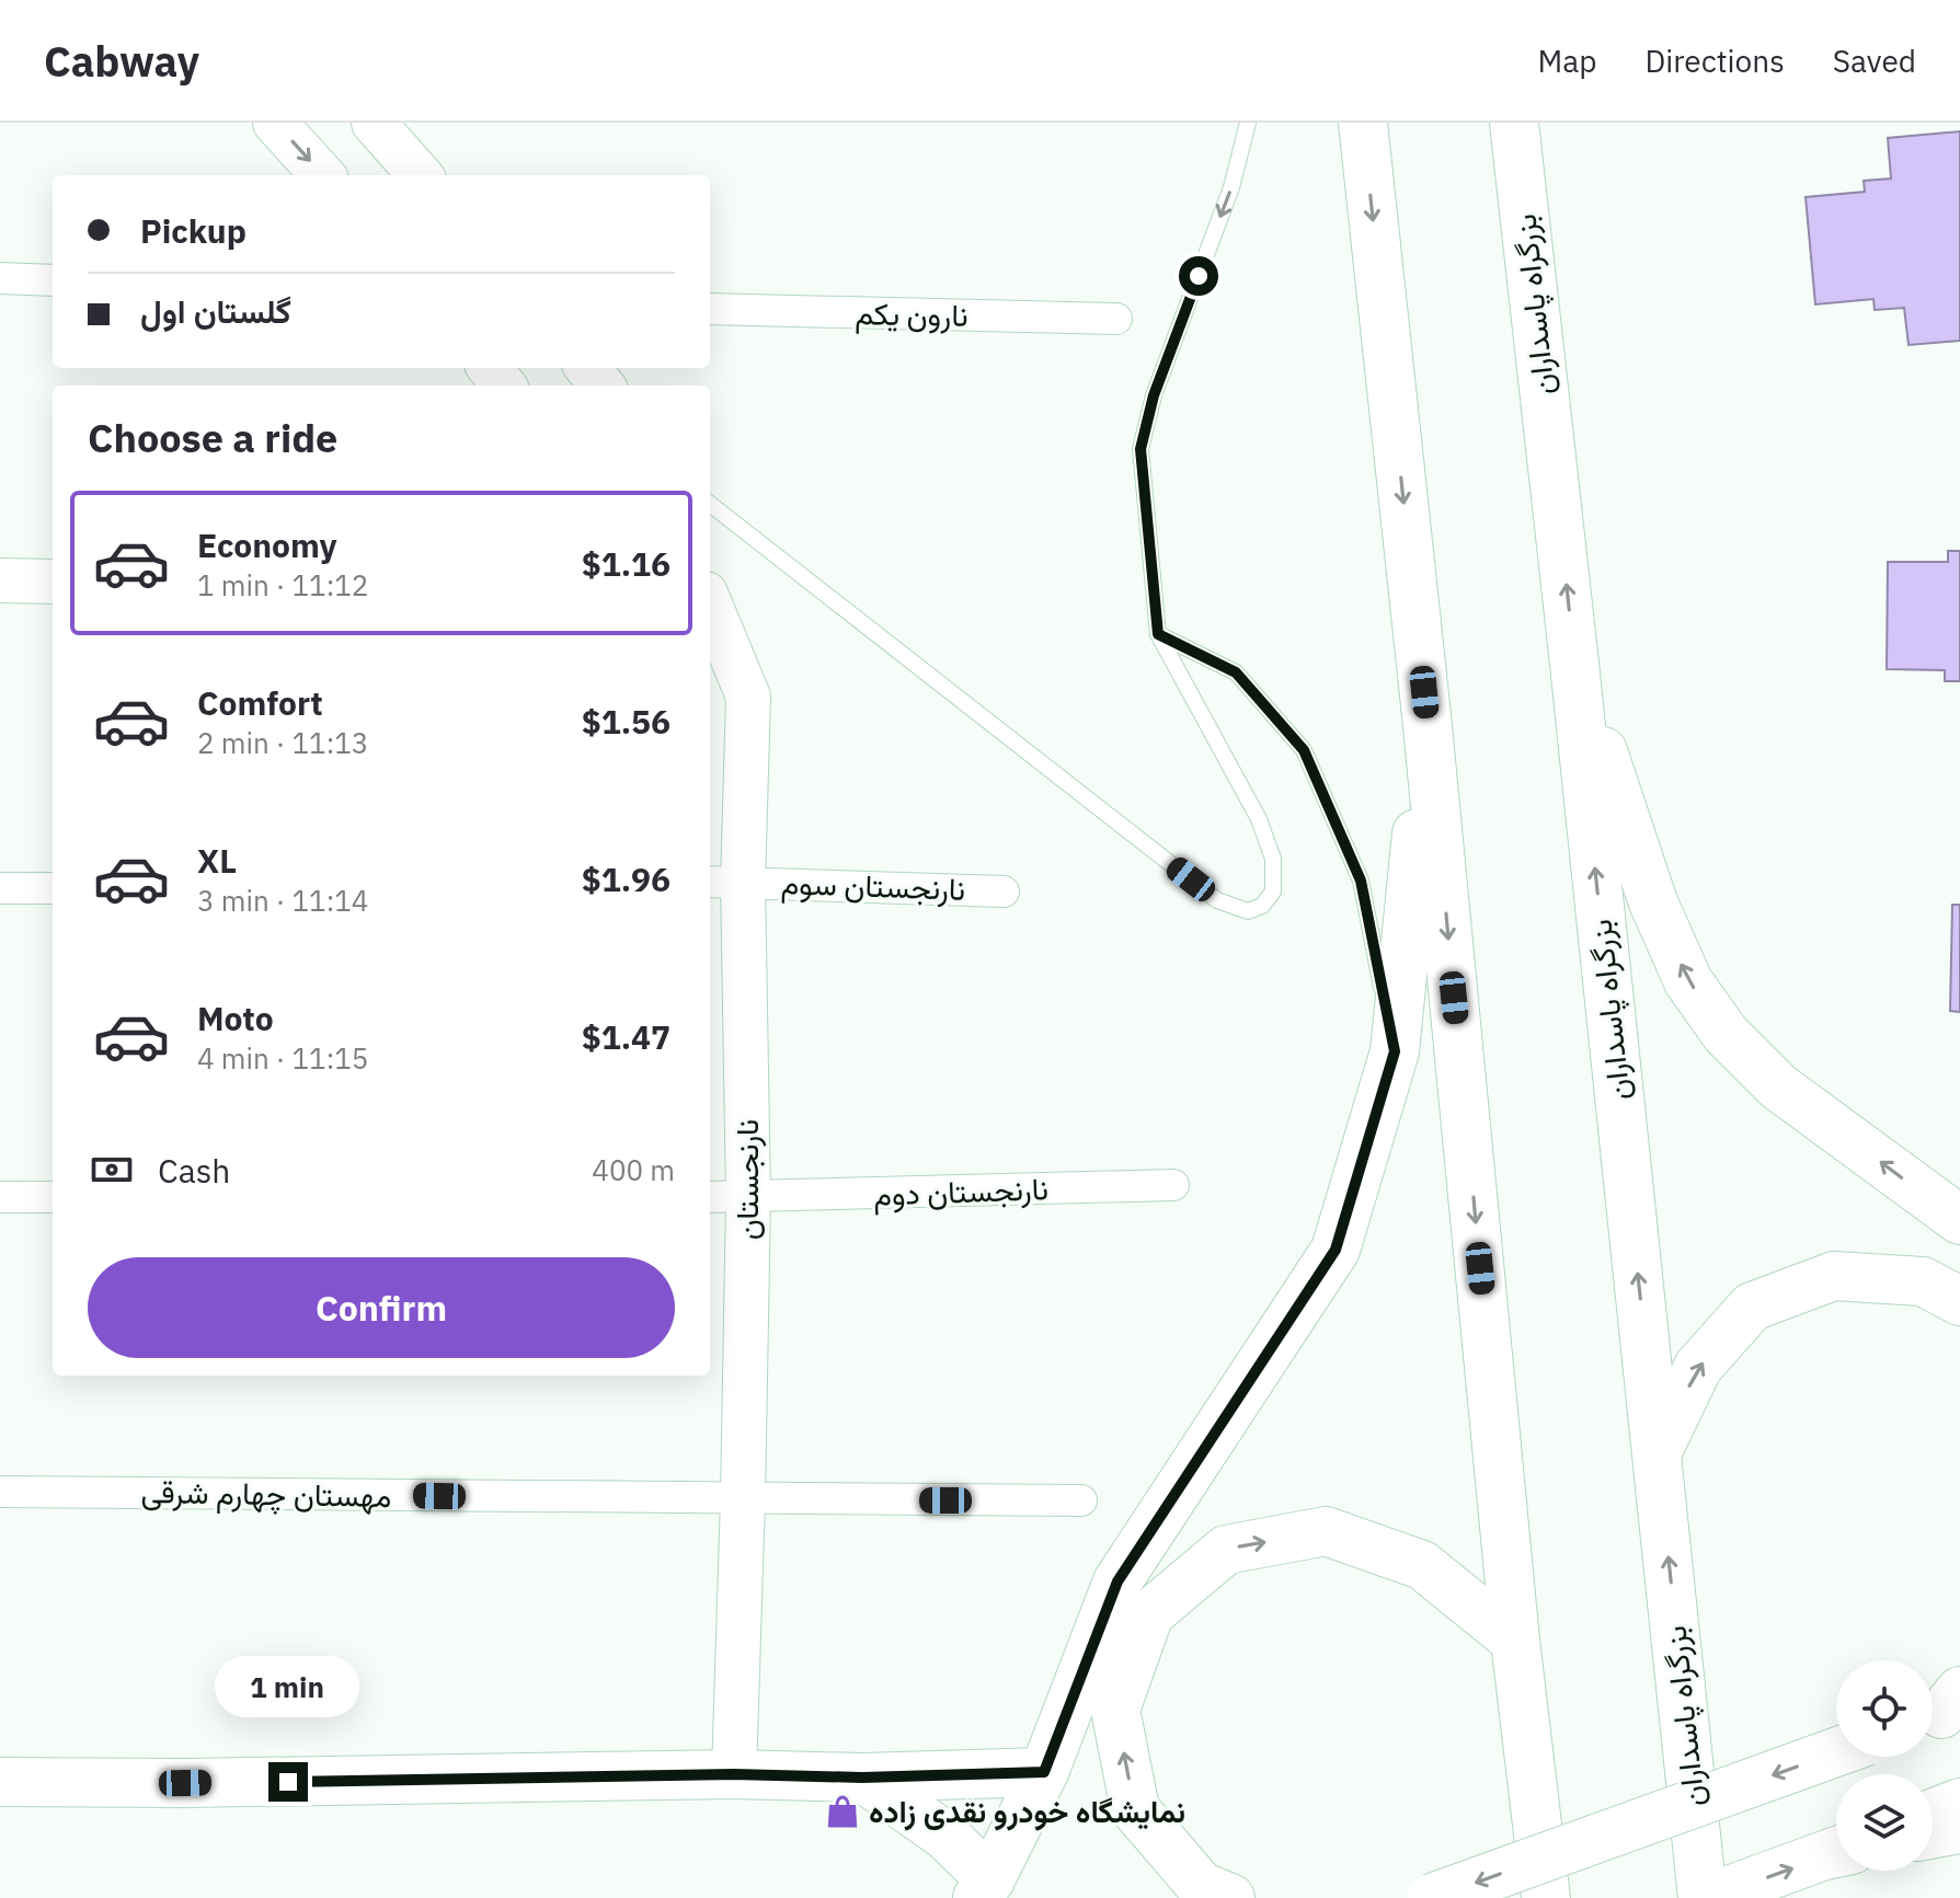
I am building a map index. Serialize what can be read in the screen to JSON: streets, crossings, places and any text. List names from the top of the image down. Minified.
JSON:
{"streets":{"main road":["بزرگراه پاسداران"],"street":["نارون یکم","نارنجستان سوم","نارنجستان","نارنجستان دوم","مهستان چهارم شرقی"]},"crossings":[["نارنجستان سوم","نارنجستان"],["نارنجستان","نارنجستان دوم"],["نارنجستان","مهستان چهارم شرقی"]],"places":{"shop":["نمایشگاه خودرو نقدی زاده"]},"page":{"header":"Cabway","nav":["Map","Directions","Saved"],"banner":["Pickup","گلستان اول"],"heading":"Choose a ride","list":[{"name":"Economy","note":"1 min · 11:12","value":"$1.16"},{"name":"Comfort","note":"2 min · 11:13","value":"$1.56"},{"name":"XL","note":"3 min · 11:14","value":"$1.96"},{"name":"Moto","note":"4 min · 11:15","value":"$1.47"}],"pay":["Cash","400 m"],"buttons":"Confirm","bubble":"1 min"}}
